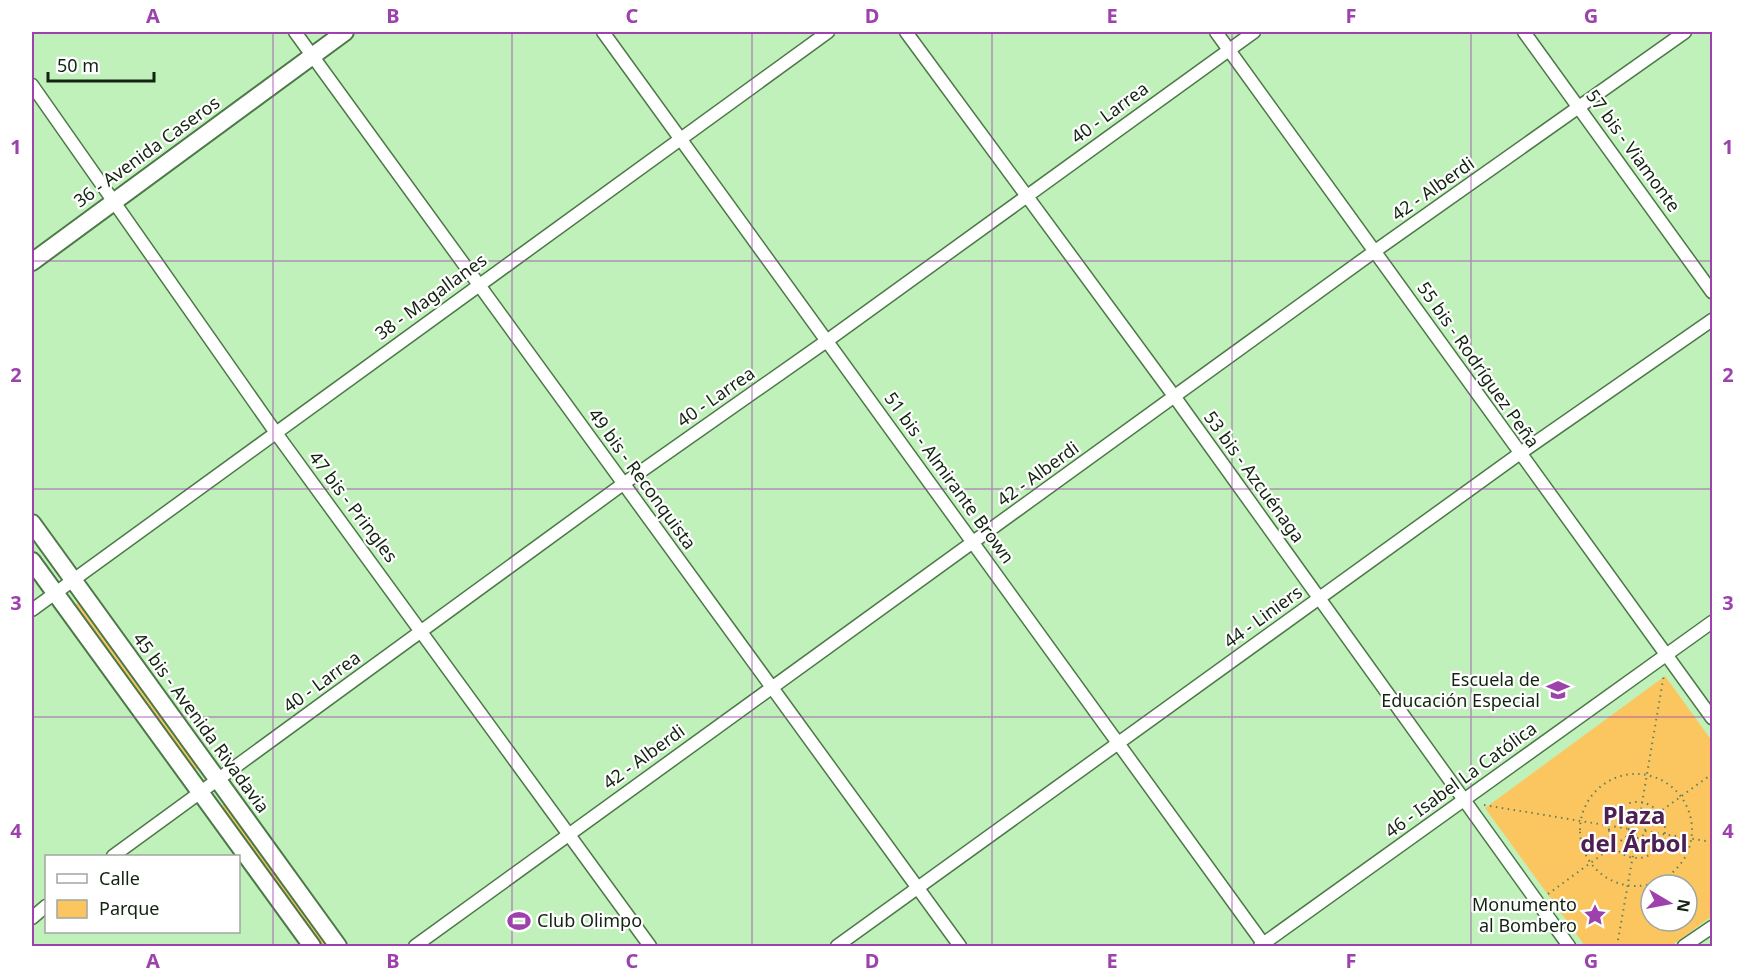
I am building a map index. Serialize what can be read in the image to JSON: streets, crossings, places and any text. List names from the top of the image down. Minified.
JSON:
{"streets":{"main road":["36 - Avenida Caseros","45 bis - Avenida Rivadavia"],"street":["40 - Larrea","57 bis - Viamonte","42 - Alberdi","38 - Magallanes","55 bis - Rodríguez Peña","53 bis - Azcuénaga","51 bis - Almirante Brown","49 bis - Reconquista","47 bis - Pringles","44 - Liniers","46 - Isabel La Católica"]},"crossings":[["40 - Larrea","55 bis - Rodríguez Peña"],["40 - Larrea","53 bis - Azcuénaga"],["40 - Larrea","51 bis - Almirante Brown"],["40 - Larrea","49 bis - Reconquista"],["40 - Larrea","47 bis - Pringles"],["40 - Larrea","45 bis - Avenida Rivadavia"],["57 bis - Viamonte","42 - Alberdi"],["36 - Avenida Caseros","49 bis - Reconquista"],["36 - Avenida Caseros","47 bis - Pringles"],["42 - Alberdi","55 bis - Rodríguez Peña"],["42 - Alberdi","53 bis - Azcuénaga"],["42 - Alberdi","51 bis - Almirante Brown"],["42 - Alberdi","49 bis - Reconquista"],["42 - Alberdi","47 bis - Pringles"],["38 - Magallanes","51 bis - Almirante Brown"],["38 - Magallanes","49 bis - Reconquista"],["38 - Magallanes","47 bis - Pringles"],["38 - Magallanes","45 bis - Avenida Rivadavia"],["55 bis - Rodríguez Peña","44 - Liniers"],["55 bis - Rodríguez Peña","46 - Isabel La Católica"],["53 bis - Azcuénaga","44 - Liniers"],["53 bis - Azcuénaga","46 - Isabel La Católica"],["51 bis - Almirante Brown","44 - Liniers"],["51 bis - Almirante Brown","46 - Isabel La Católica"],["49 bis - Reconquista","44 - Liniers"]],"districts":["Plaza del Árbol"],"places":{"school or university":["Escuela de Educación Especial"],"place":["Monumento al Bombero"],"sports":["Club Olimpo"]},"legend":["Calle","Parque"],"scale_bar":"50 m","north":"right","grid":{"columns":["A","B","C","D","E","F","G"],"rows":["1","2","3","4"]}}
